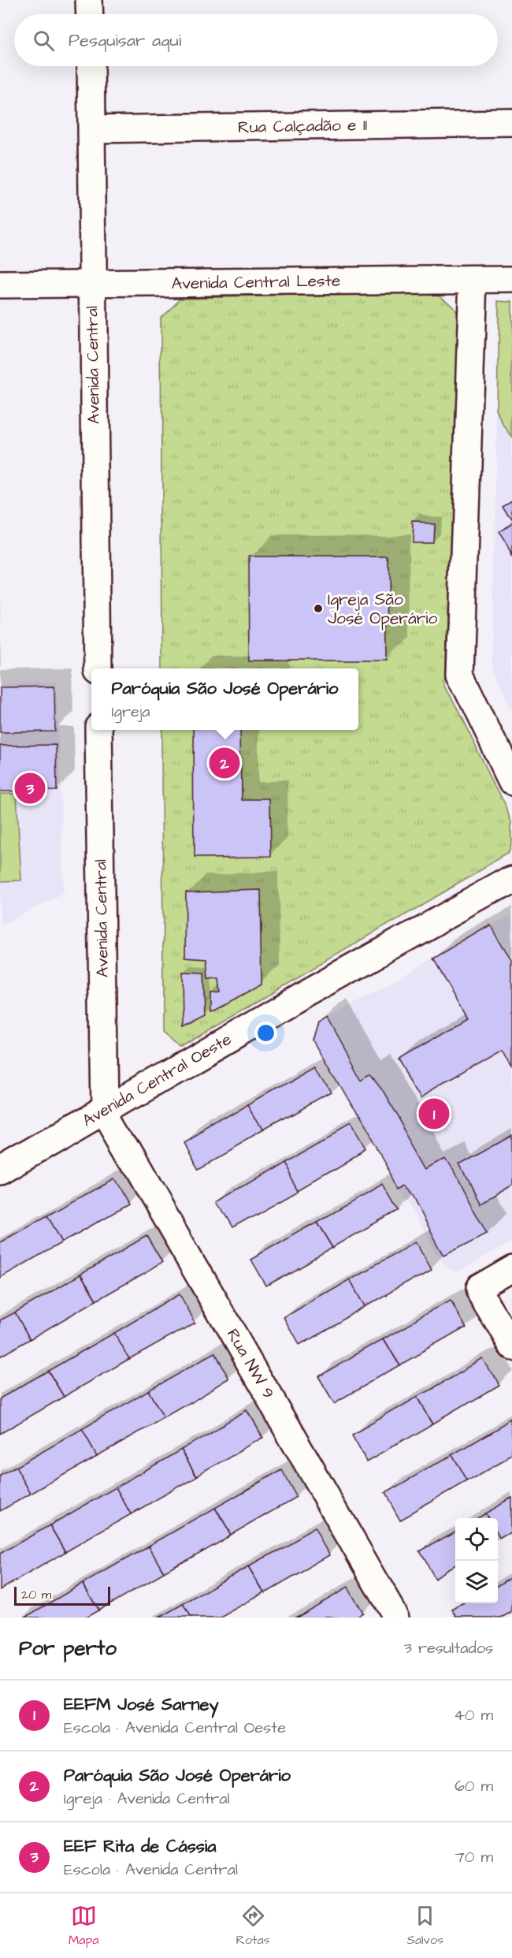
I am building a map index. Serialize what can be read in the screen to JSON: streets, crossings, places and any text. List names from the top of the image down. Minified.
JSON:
{"streets":{"street":["Rua Calçadão e 11","Avenida Central Leste","Avenida Central","Avenida Central Oeste","Rua NW 9"]},"crossings":[["Rua Calçadão e 11","Avenida Central"],["Avenida Central Leste","Avenida Central"],["Avenida Central","Avenida Central Oeste"],["Avenida Central","Rua NW 9"],["Avenida Central Oeste","Rua NW 9"]],"places":["Igreja São José Operário"],"scale_bar":"20 m","page":{"search":"Pesquisar aqui","popup":["Paróquia São José Operário","Igreja"],"pins":["2","3","1"],"scale":"20 m","heading":["Por perto","3 resultados"],"list":[{"mark":"1","name":"EEFM José Sarney","note":"Escola · Avenida Central Oeste","value":"40 m"},{"mark":"2","name":"Paróquia São José Operário","note":"Igreja · Avenida Central","value":"60 m"},{"mark":"3","name":"EEF Rita de Cássia","note":"Escola · Avenida Central","value":"70 m"}],"nav":["Mapa","Rotas","Salvos"]}}
